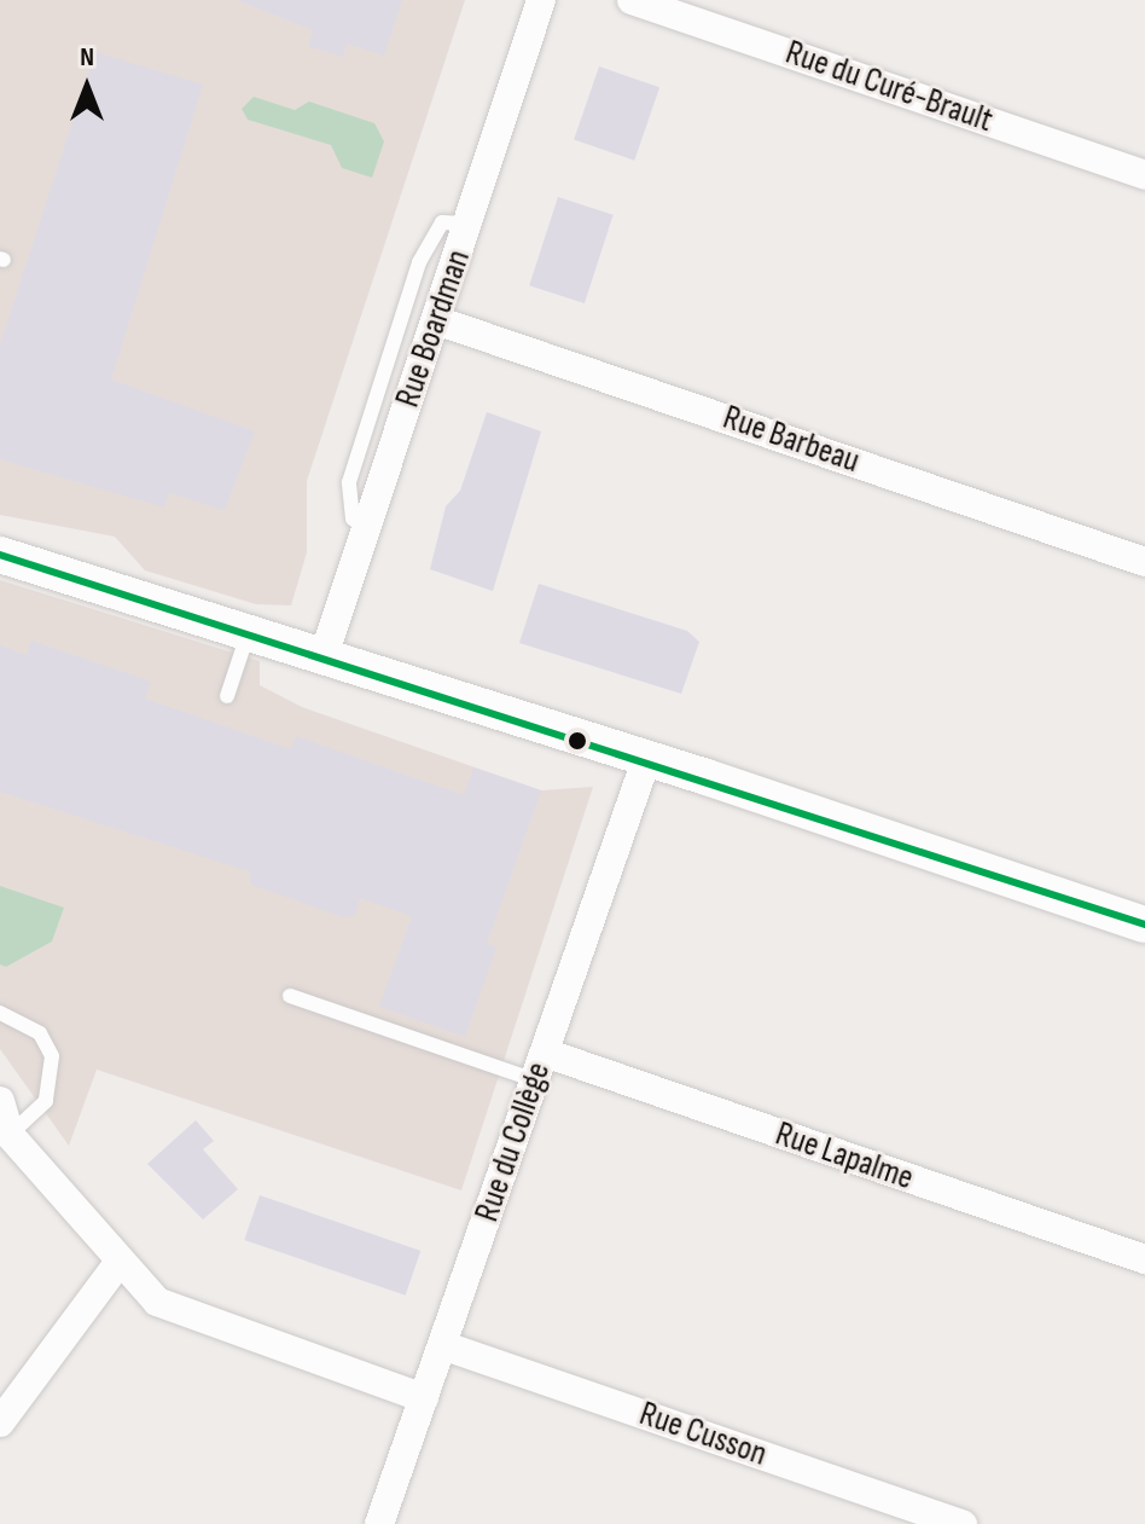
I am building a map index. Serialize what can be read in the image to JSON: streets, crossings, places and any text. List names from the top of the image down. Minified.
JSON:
{"streets":{"street":["Rue du Curé-Brault","Rue Boardman","Rue Barbeau","Rue du Collège","Rue Lapalme","Rue Cusson"]},"crossings":[["Rue Boardman","Rue Barbeau"],["Rue du Collège","Rue Lapalme"],["Rue du Collège","Rue Cusson"]],"north":"top"}
